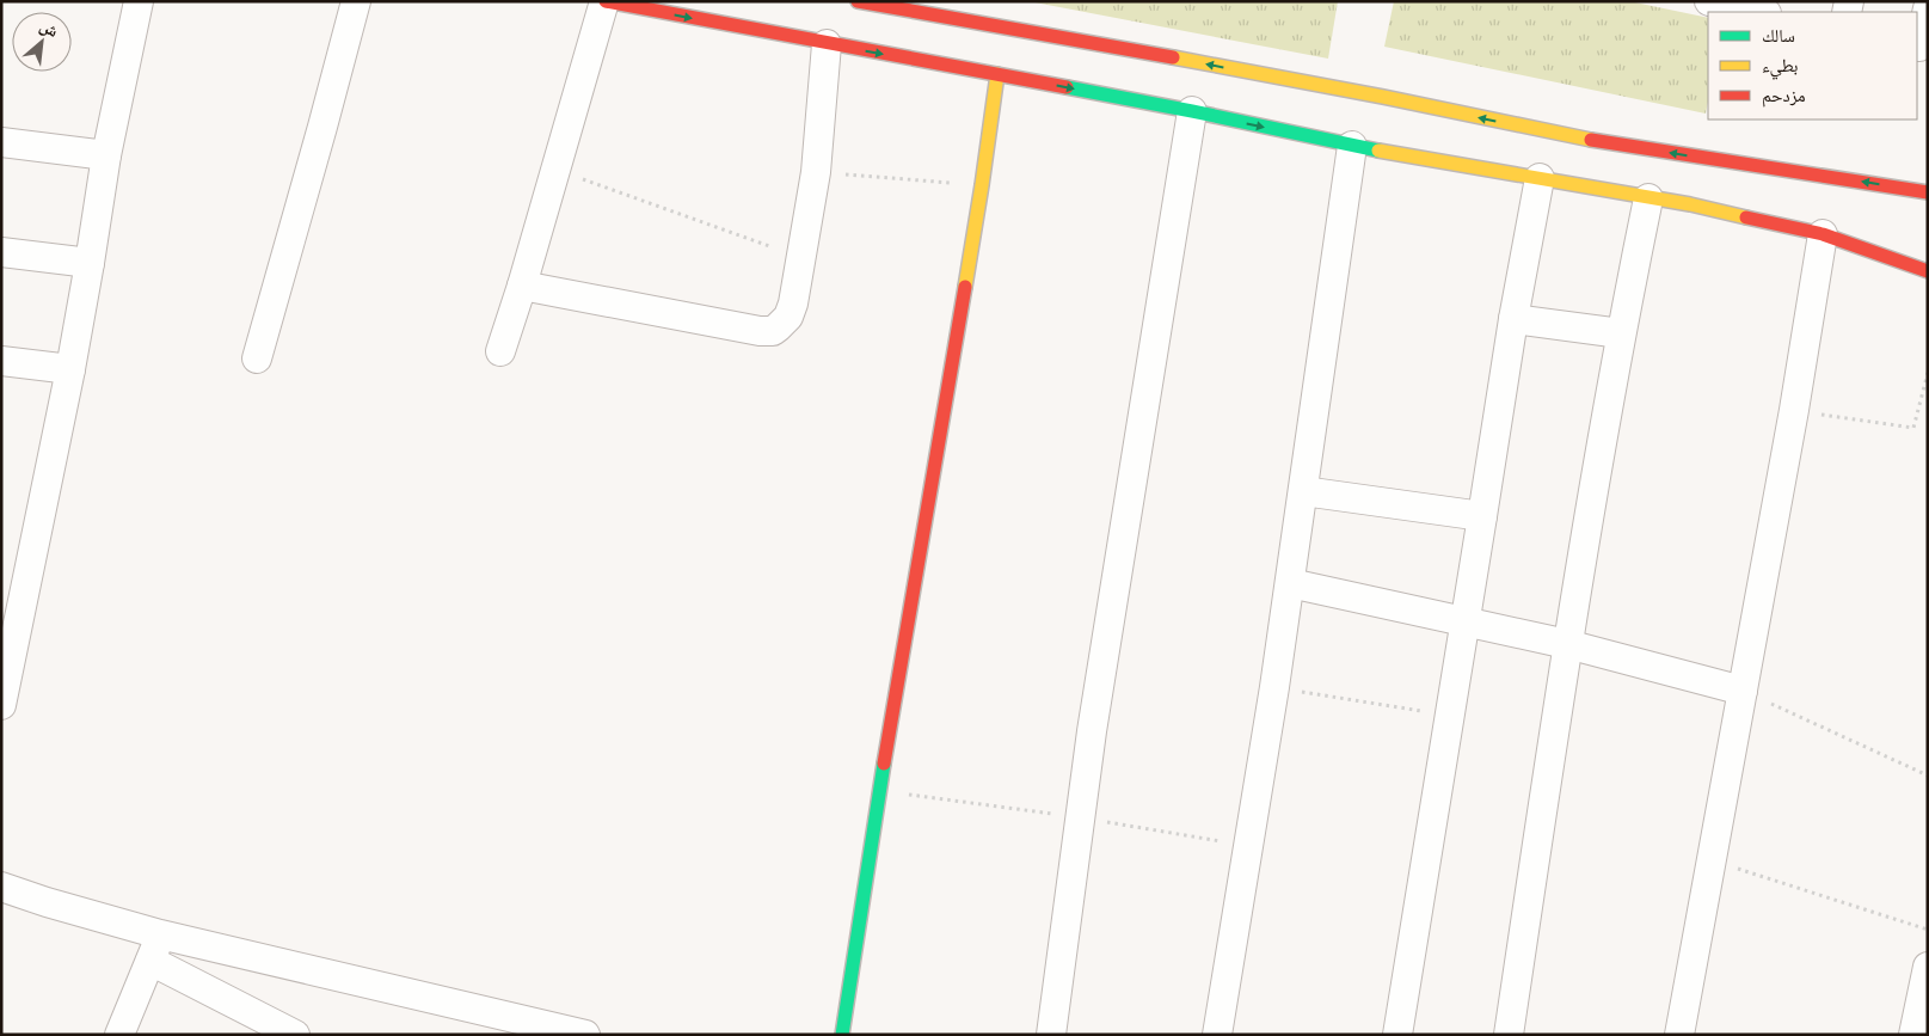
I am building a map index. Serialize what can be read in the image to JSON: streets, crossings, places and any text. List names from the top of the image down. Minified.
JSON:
{"legend":["سالك","بطيء","مزدحم"],"north":"top right"}
